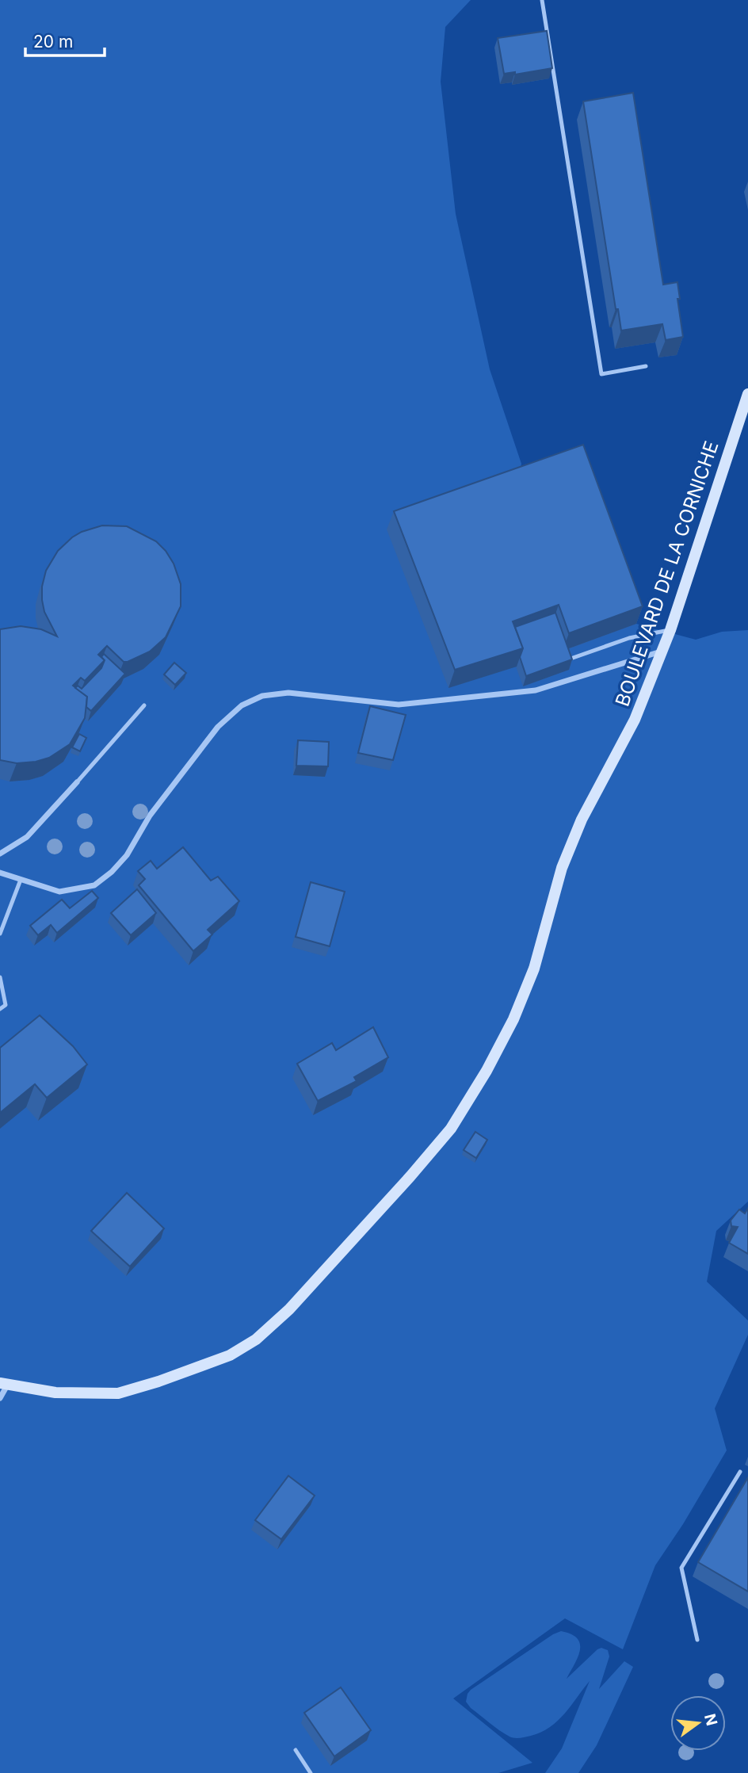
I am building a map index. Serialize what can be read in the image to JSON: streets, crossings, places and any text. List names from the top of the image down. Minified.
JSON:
{"streets":{"main road":["BOULEVARD DE LA CORNICHE"]},"scale_bar":"20 m","north":"right"}
